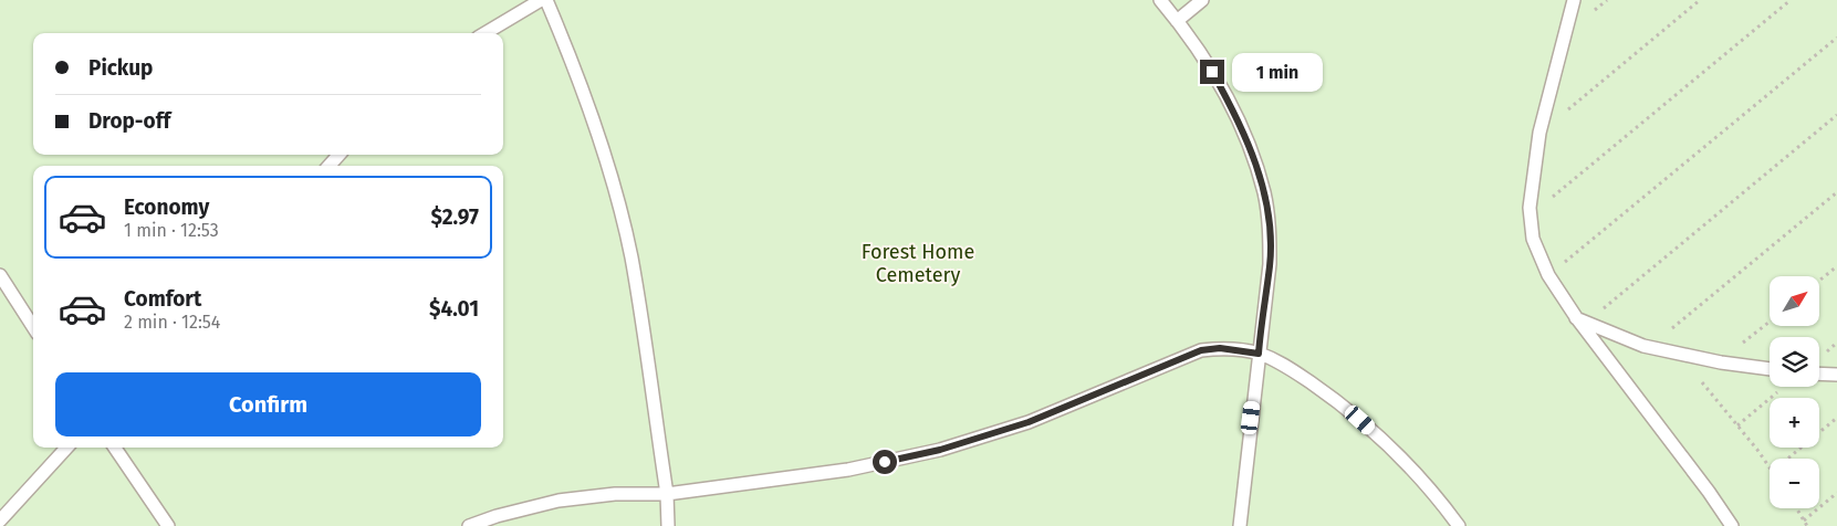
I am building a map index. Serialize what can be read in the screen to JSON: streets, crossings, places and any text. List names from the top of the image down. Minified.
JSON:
{"parks":["Forest Home Cemetery"],"north":"top right","page":{"banner":["Pickup","Drop-off"],"bubble":"1 min","list":[{"name":"Economy","note":"1 min · 12:53","value":"$2.97"},{"name":"Comfort","note":"2 min · 12:54","value":"$4.01"}],"map_buttons":["+","−"],"buttons":"Confirm"}}
